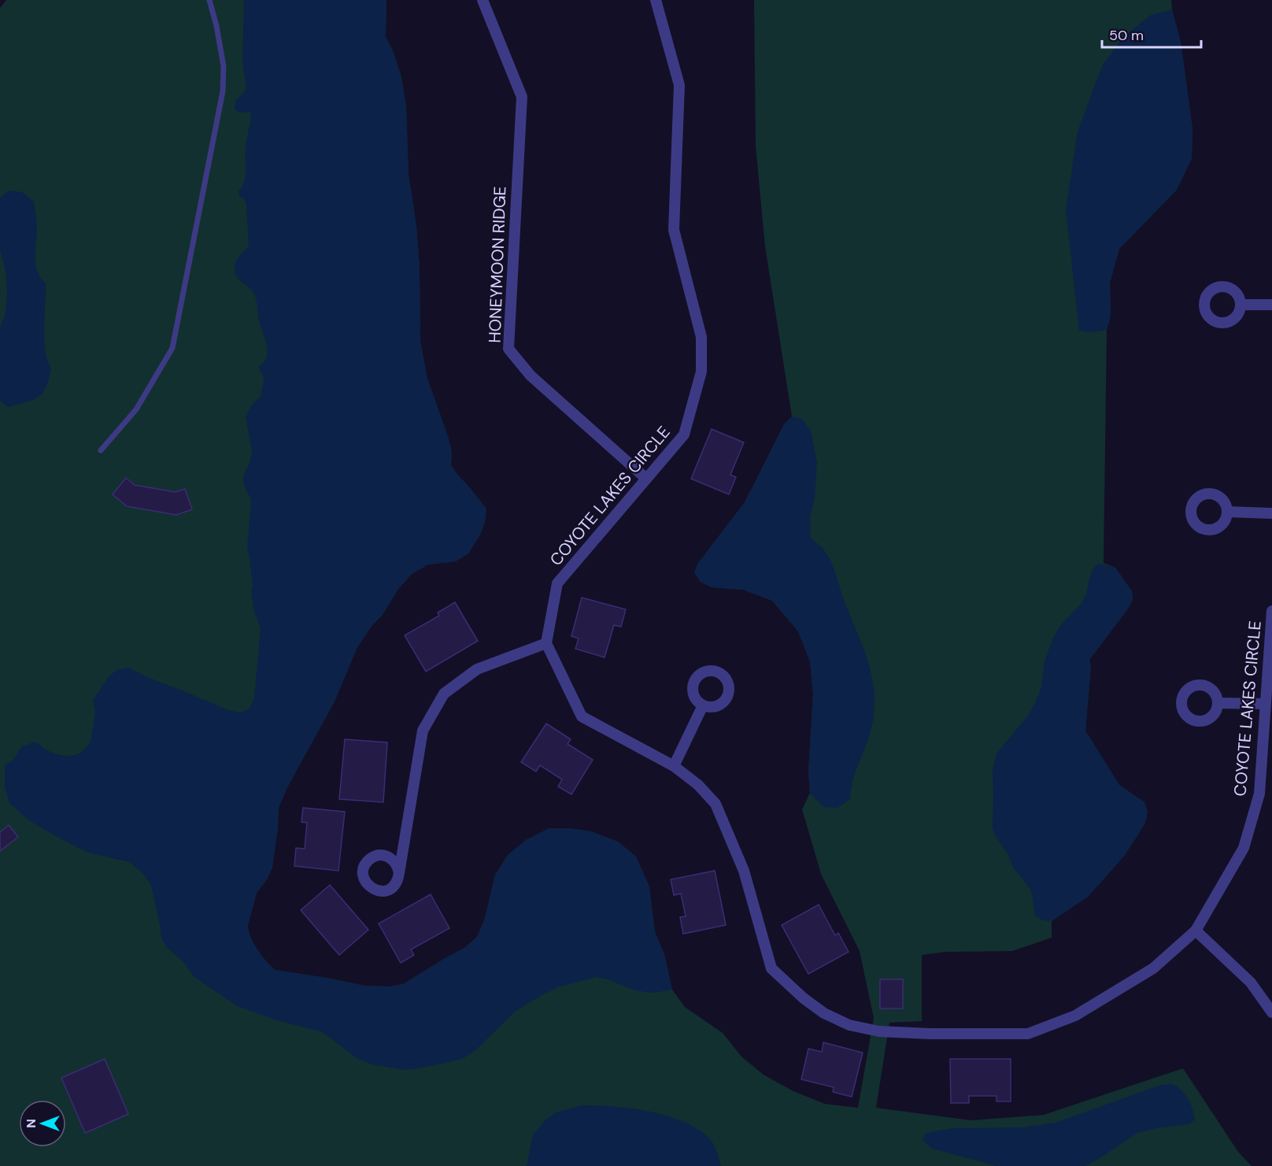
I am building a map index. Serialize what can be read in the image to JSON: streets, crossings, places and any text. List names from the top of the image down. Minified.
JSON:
{"streets":{"street":["HONEYMOON RIDGE","COYOTE LAKES CIRCLE"]},"crossings":[["HONEYMOON RIDGE","COYOTE LAKES CIRCLE"]],"scale_bar":"50 m","north":"left"}
